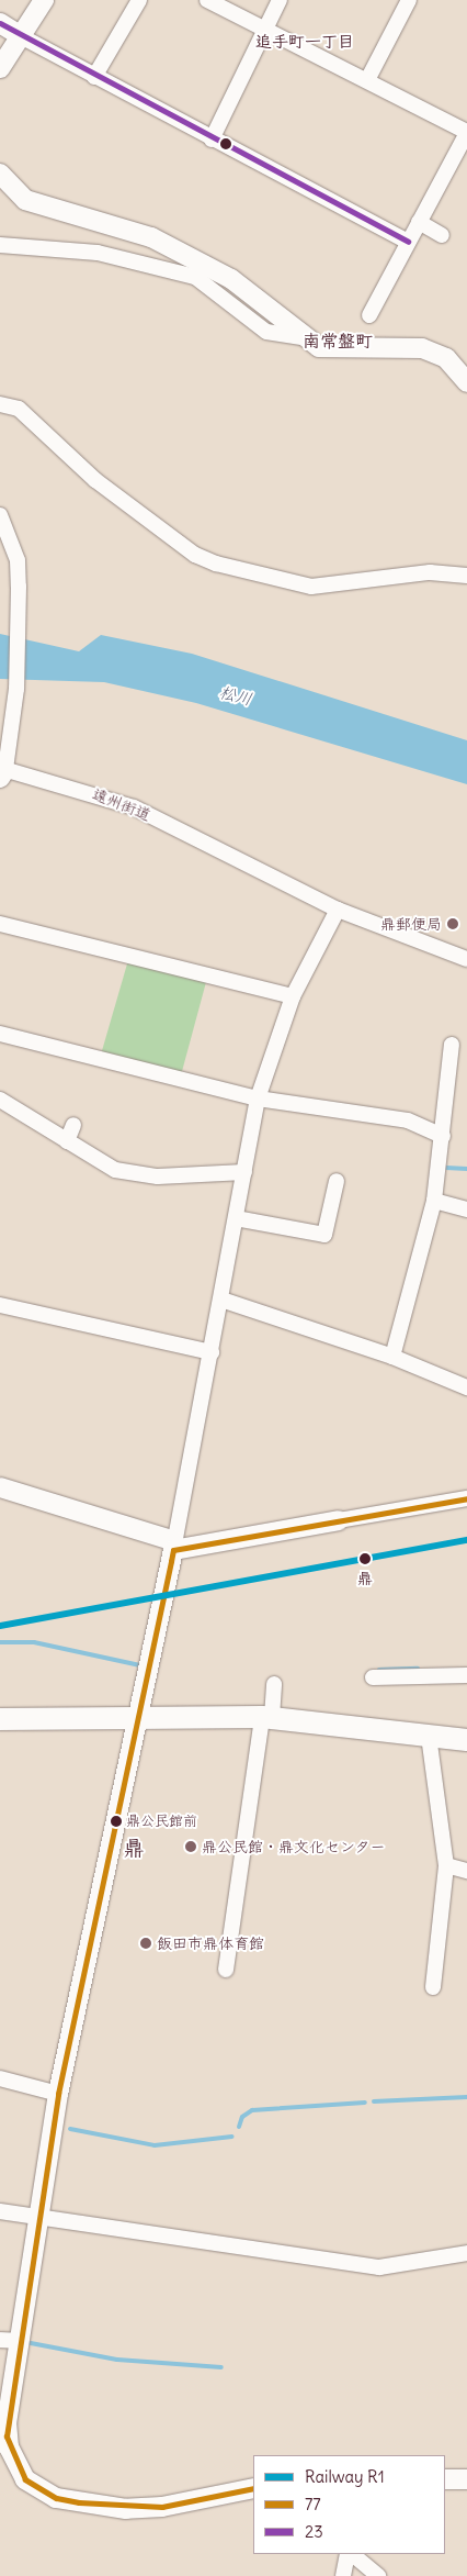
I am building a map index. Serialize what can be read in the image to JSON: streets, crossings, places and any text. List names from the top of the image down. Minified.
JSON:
{"streets":{"street":["遠州街道"]},"districts":["追手町一丁目","南常盤町","鼎"],"water":["松川"],"places":["鼎郵便局","鼎","鼎公民館前","鼎公民館・鼎文化センター","飯田市鼎体育館"],"lines":["transit line 23","transit line 77","rail line R1"],"legend":["Railway R1","77","23"]}
